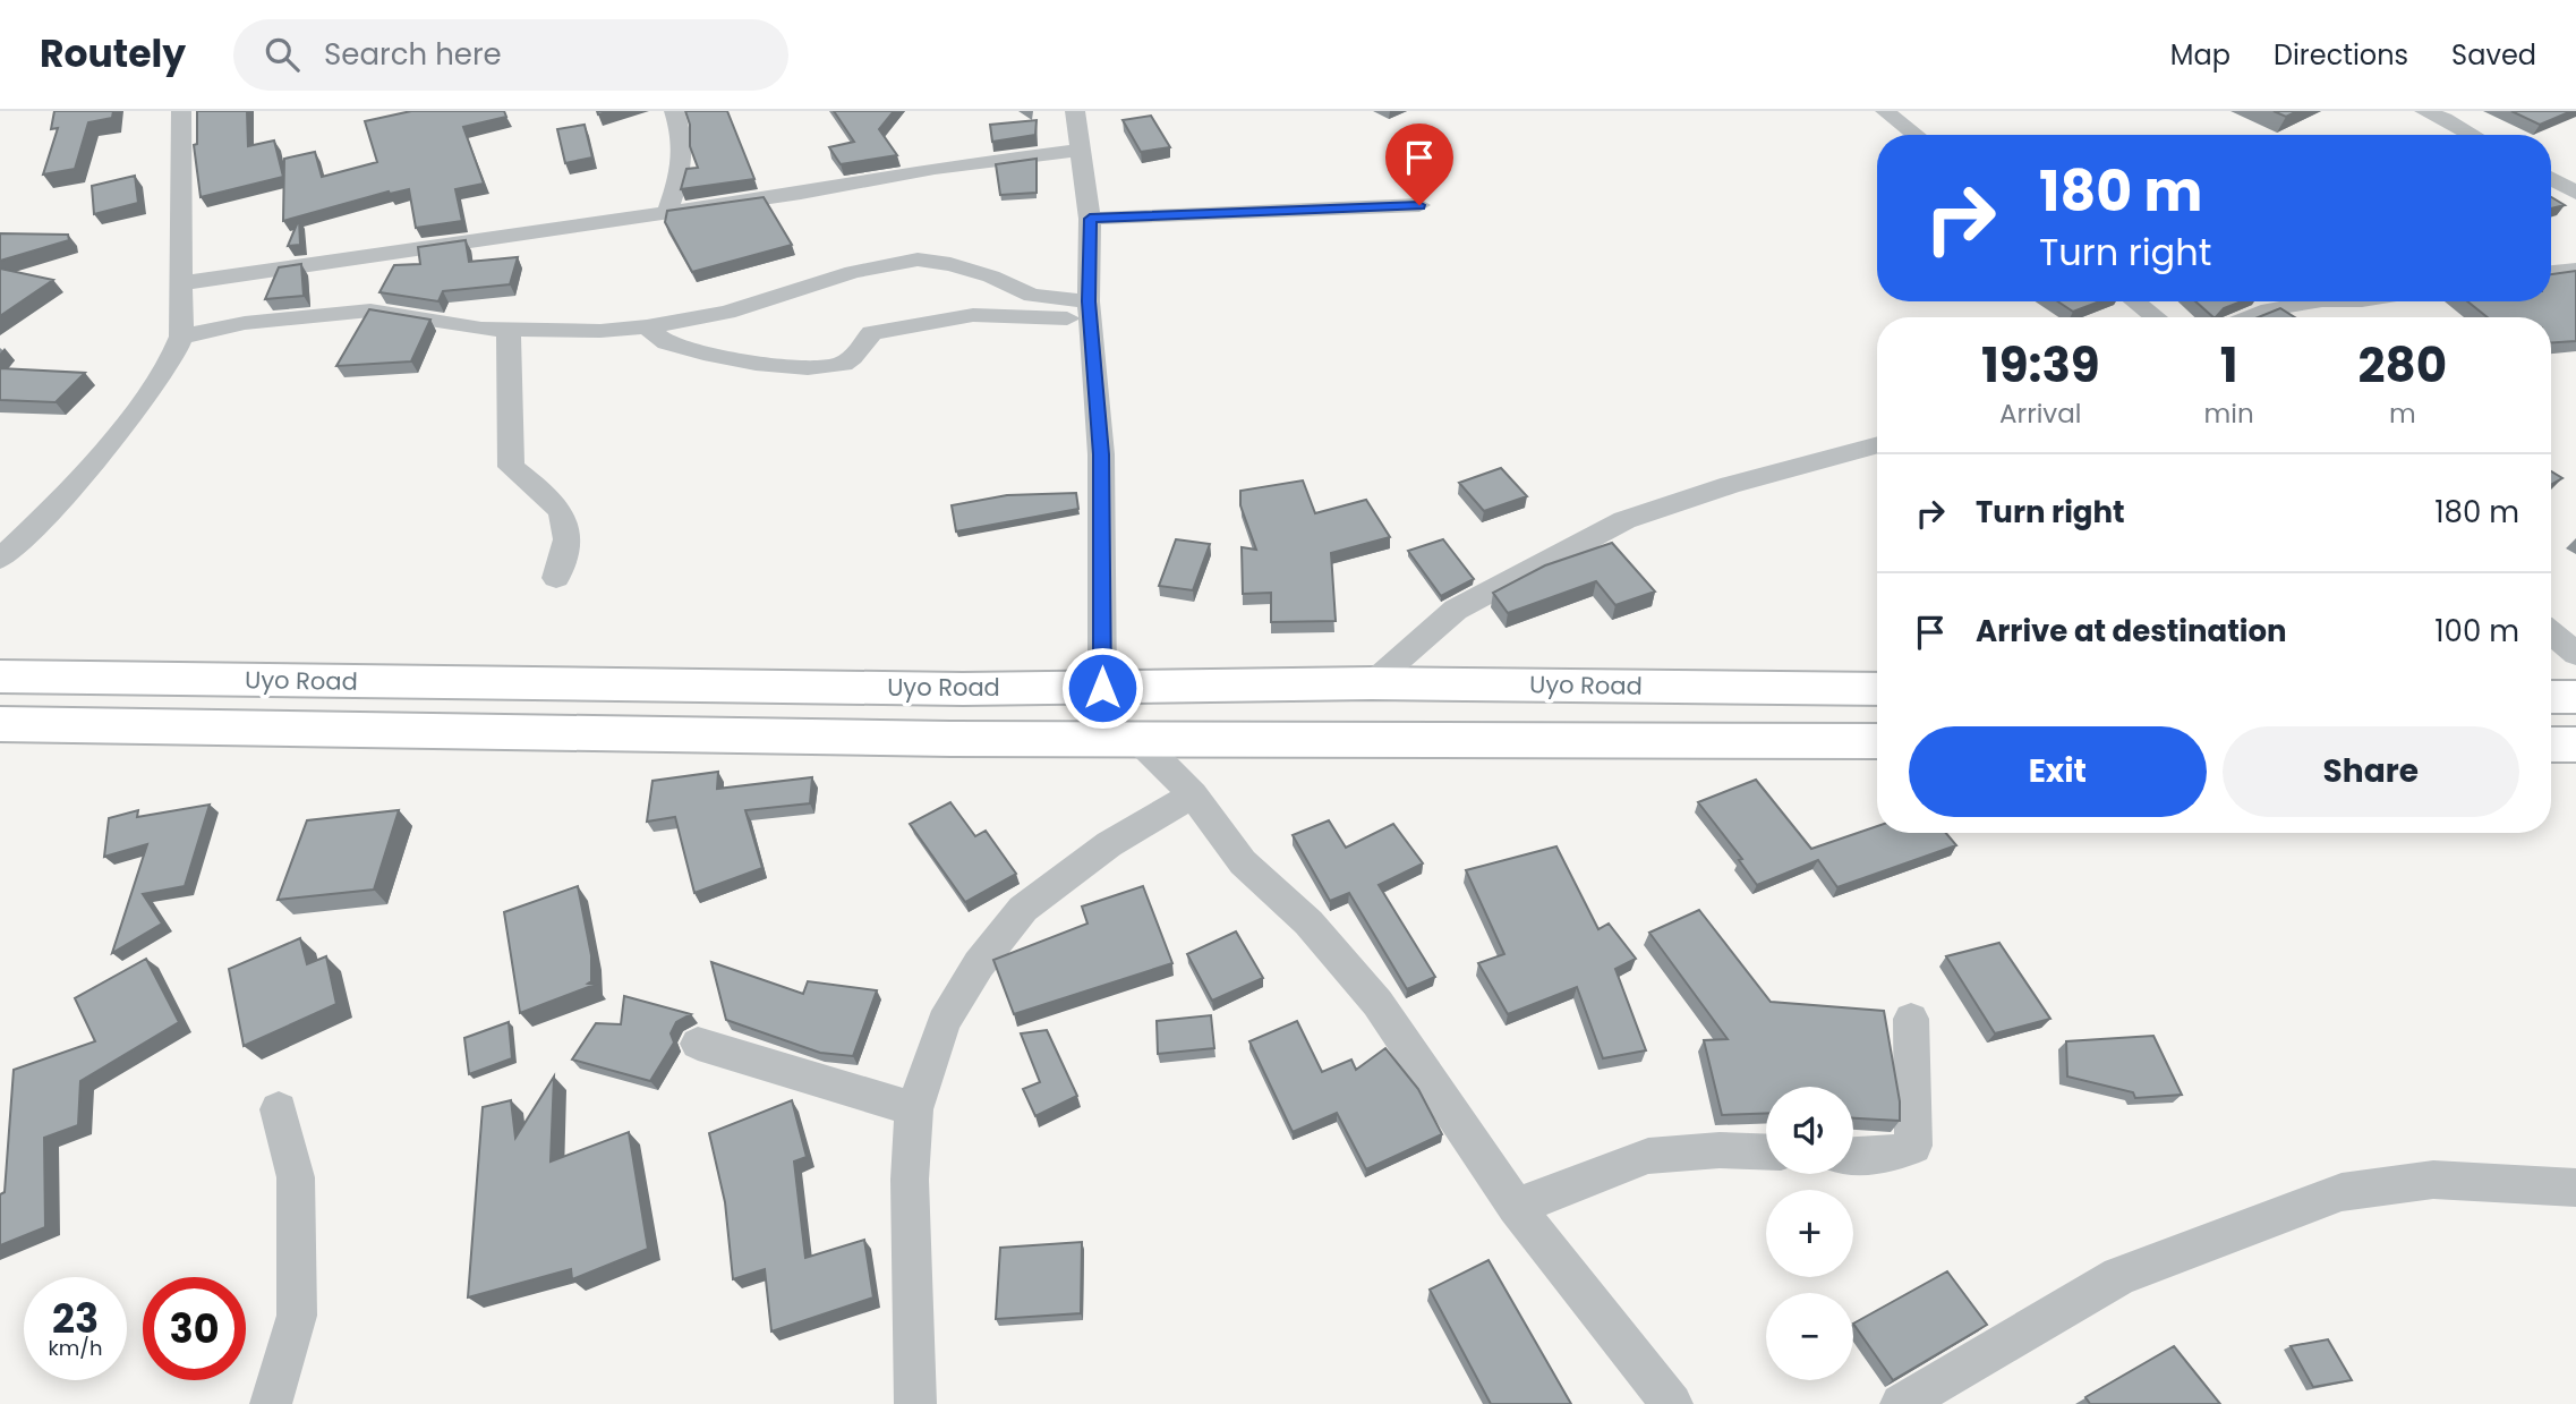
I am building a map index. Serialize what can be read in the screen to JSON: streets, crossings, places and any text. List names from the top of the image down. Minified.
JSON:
{"streets":{"highway":["Uyo Road"]},"page":{"header":"Routely","search":"Search here","nav":["Map","Directions","Saved"],"turn":["180 m","Turn right"],"eta":["19:39","Arrival","1","min","280","m"],"list":[{"name":"Turn right","value":"180 m"},{"name":"Arrive at destination","value":"100 m"}],"buttons":["Exit","Share"],"map_buttons":["+","−"],"speed":"23 km/h","limit":"30"}}
